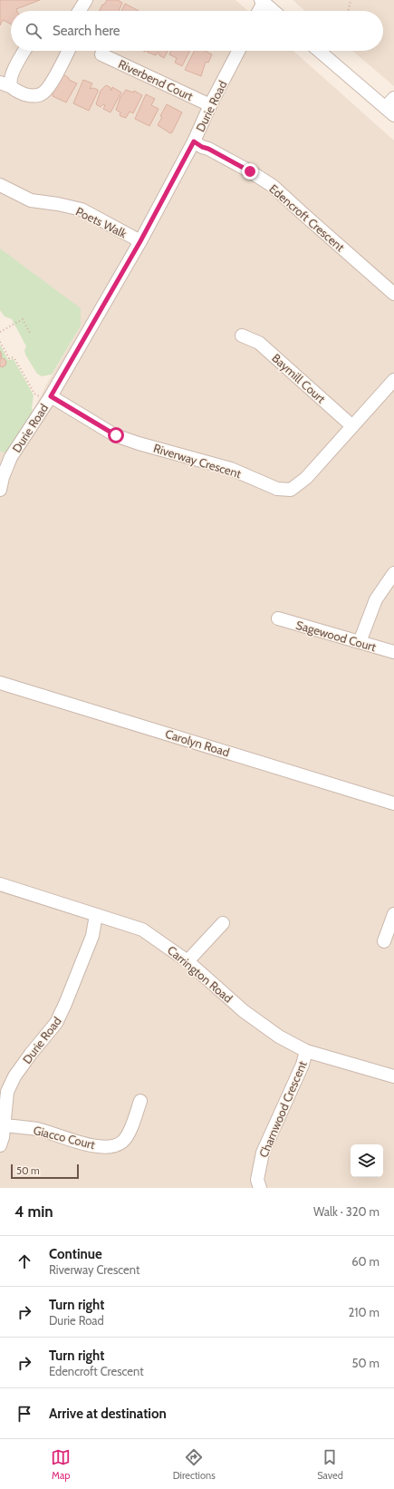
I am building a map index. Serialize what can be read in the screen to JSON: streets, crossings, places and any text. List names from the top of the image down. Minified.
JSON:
{"streets":{"street":["Riverbend Court","Durie Road","Edencroft Crescent","Poets Walk","Baymill Court","Riverway Crescent","Sagewood Court","Carolyn Road","Carrington Road","Charnwood Crescent","Giacco Court"]},"crossings":[["Riverbend Court","Durie Road"],["Durie Road","Edencroft Crescent"],["Durie Road","Poets Walk"],["Durie Road","Riverway Crescent"],["Durie Road","Carrington Road"],["Durie Road","Giacco Court"],["Baymill Court","Riverway Crescent"],["Carrington Road","Charnwood Crescent"]],"scale_bar":"50 m","page":{"search":"Search here","scale":"50 m","heading":["4 min","Walk · 320 m"],"list":[["Continue","Riverway Crescent","60 m"],["Turn right","Durie Road","210 m"],["Turn right","Edencroft Crescent","50 m"],"Arrive at destination"],"nav":["Map","Directions","Saved"]}}
